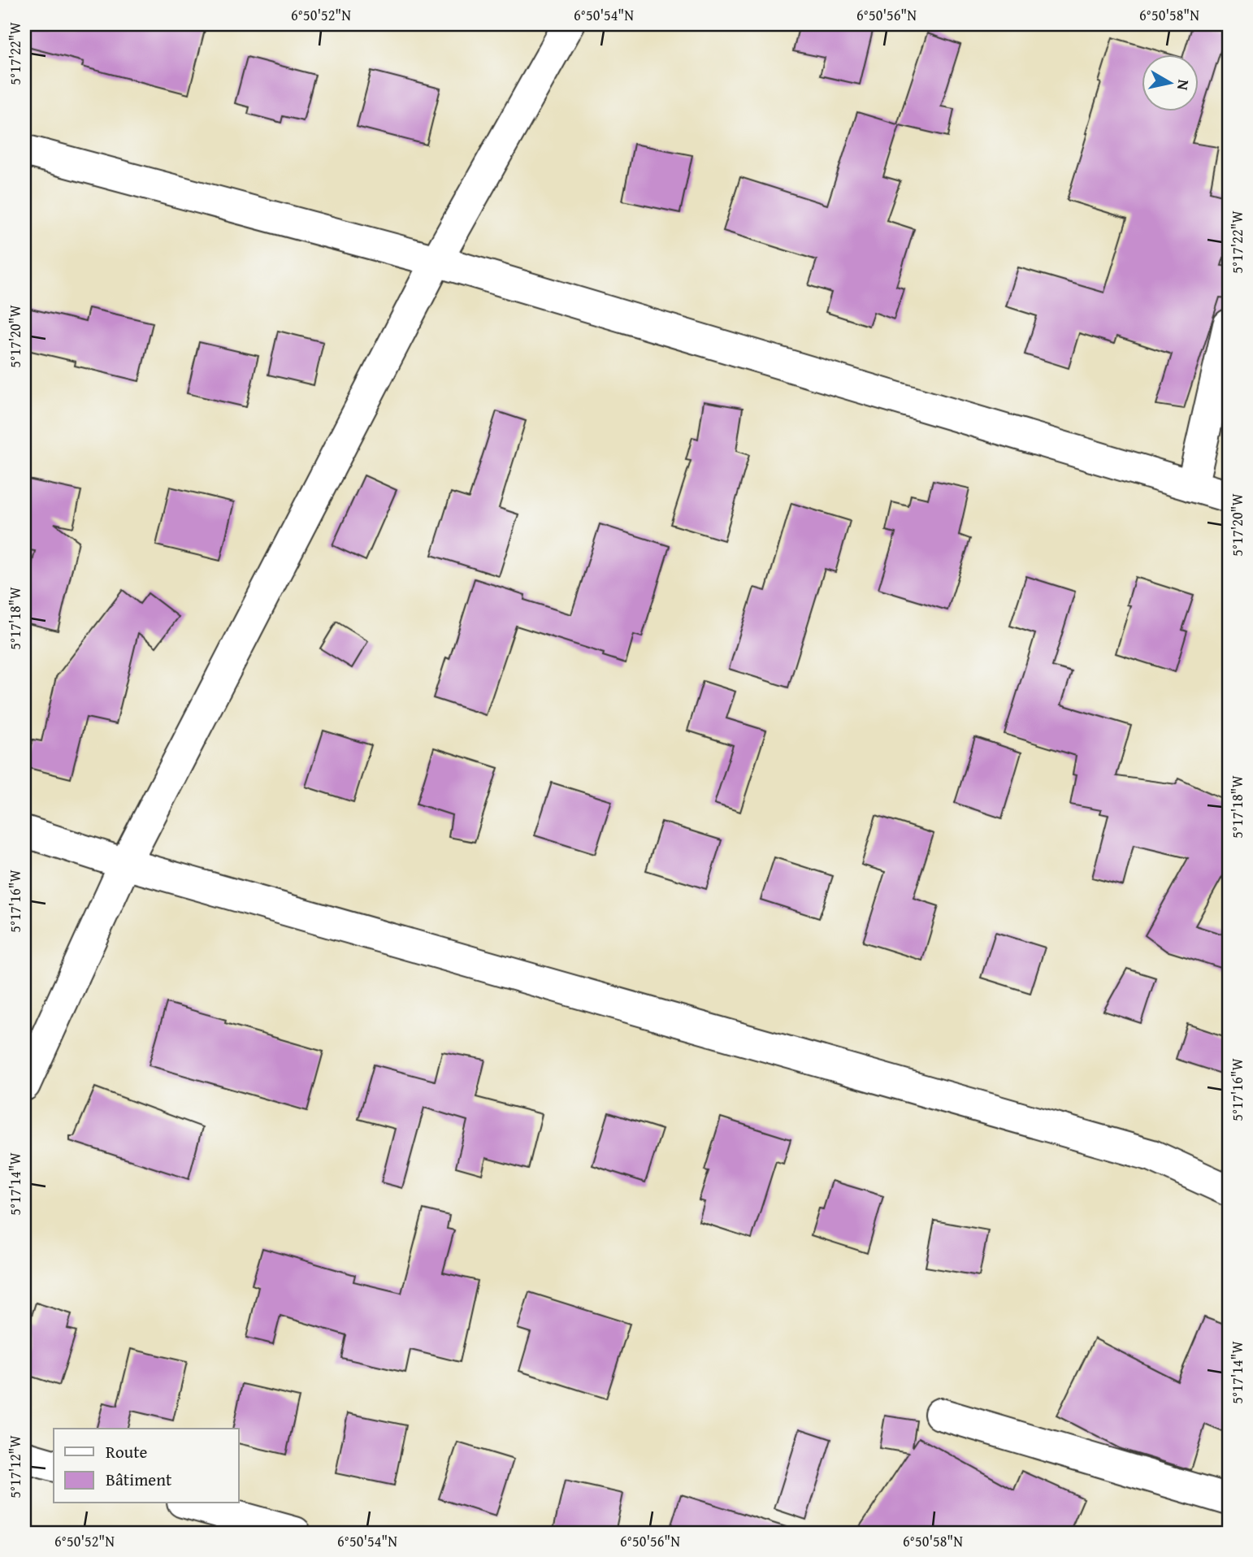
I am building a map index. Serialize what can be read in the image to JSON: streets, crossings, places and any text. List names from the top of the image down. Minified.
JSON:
{"legend":["Route","Bâtiment"],"north":"right","coordinates":["6°50'52\"N","6°50'54\"N","6°50'56\"N","6°50'58\"N","5°17'22\"W","5°17'20\"W","5°17'18\"W","5°17'16\"W","5°17'14\"W","5°17'12\"W"]}
